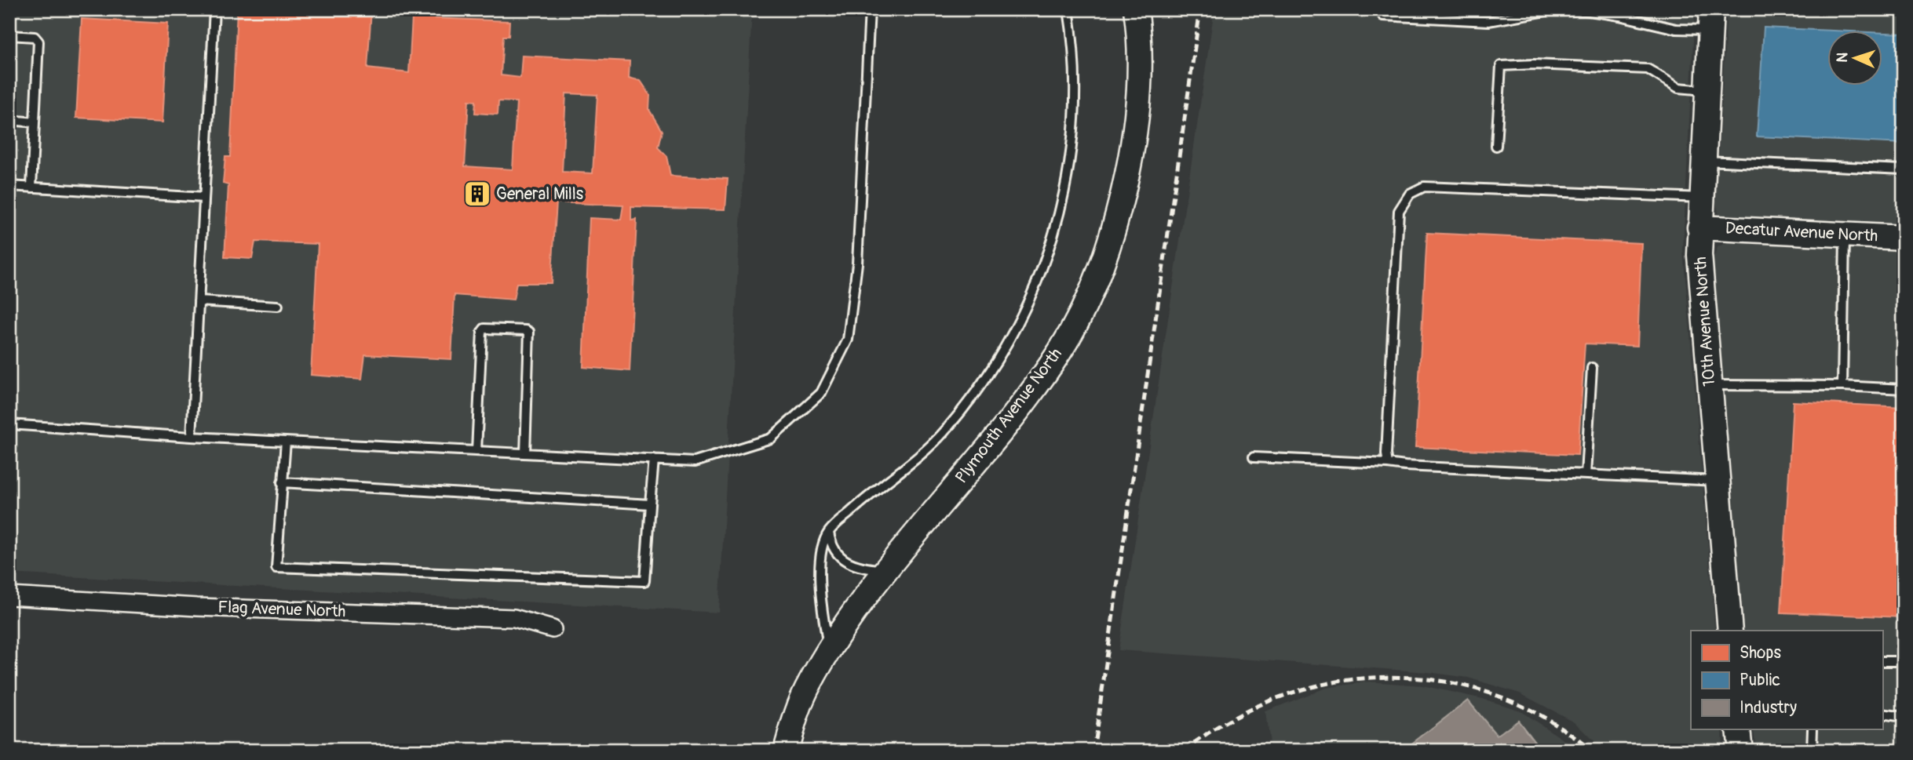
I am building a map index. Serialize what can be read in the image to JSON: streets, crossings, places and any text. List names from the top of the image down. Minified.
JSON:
{"streets":{"street":["Decatur Avenue North","10th Avenue North","Plymouth Avenue North","Flag Avenue North"]},"crossings":[["Decatur Avenue North","10th Avenue North"]],"places":{"building":["General Mills"]},"legend":["Shops","Public","Industry"],"north":"left"}
